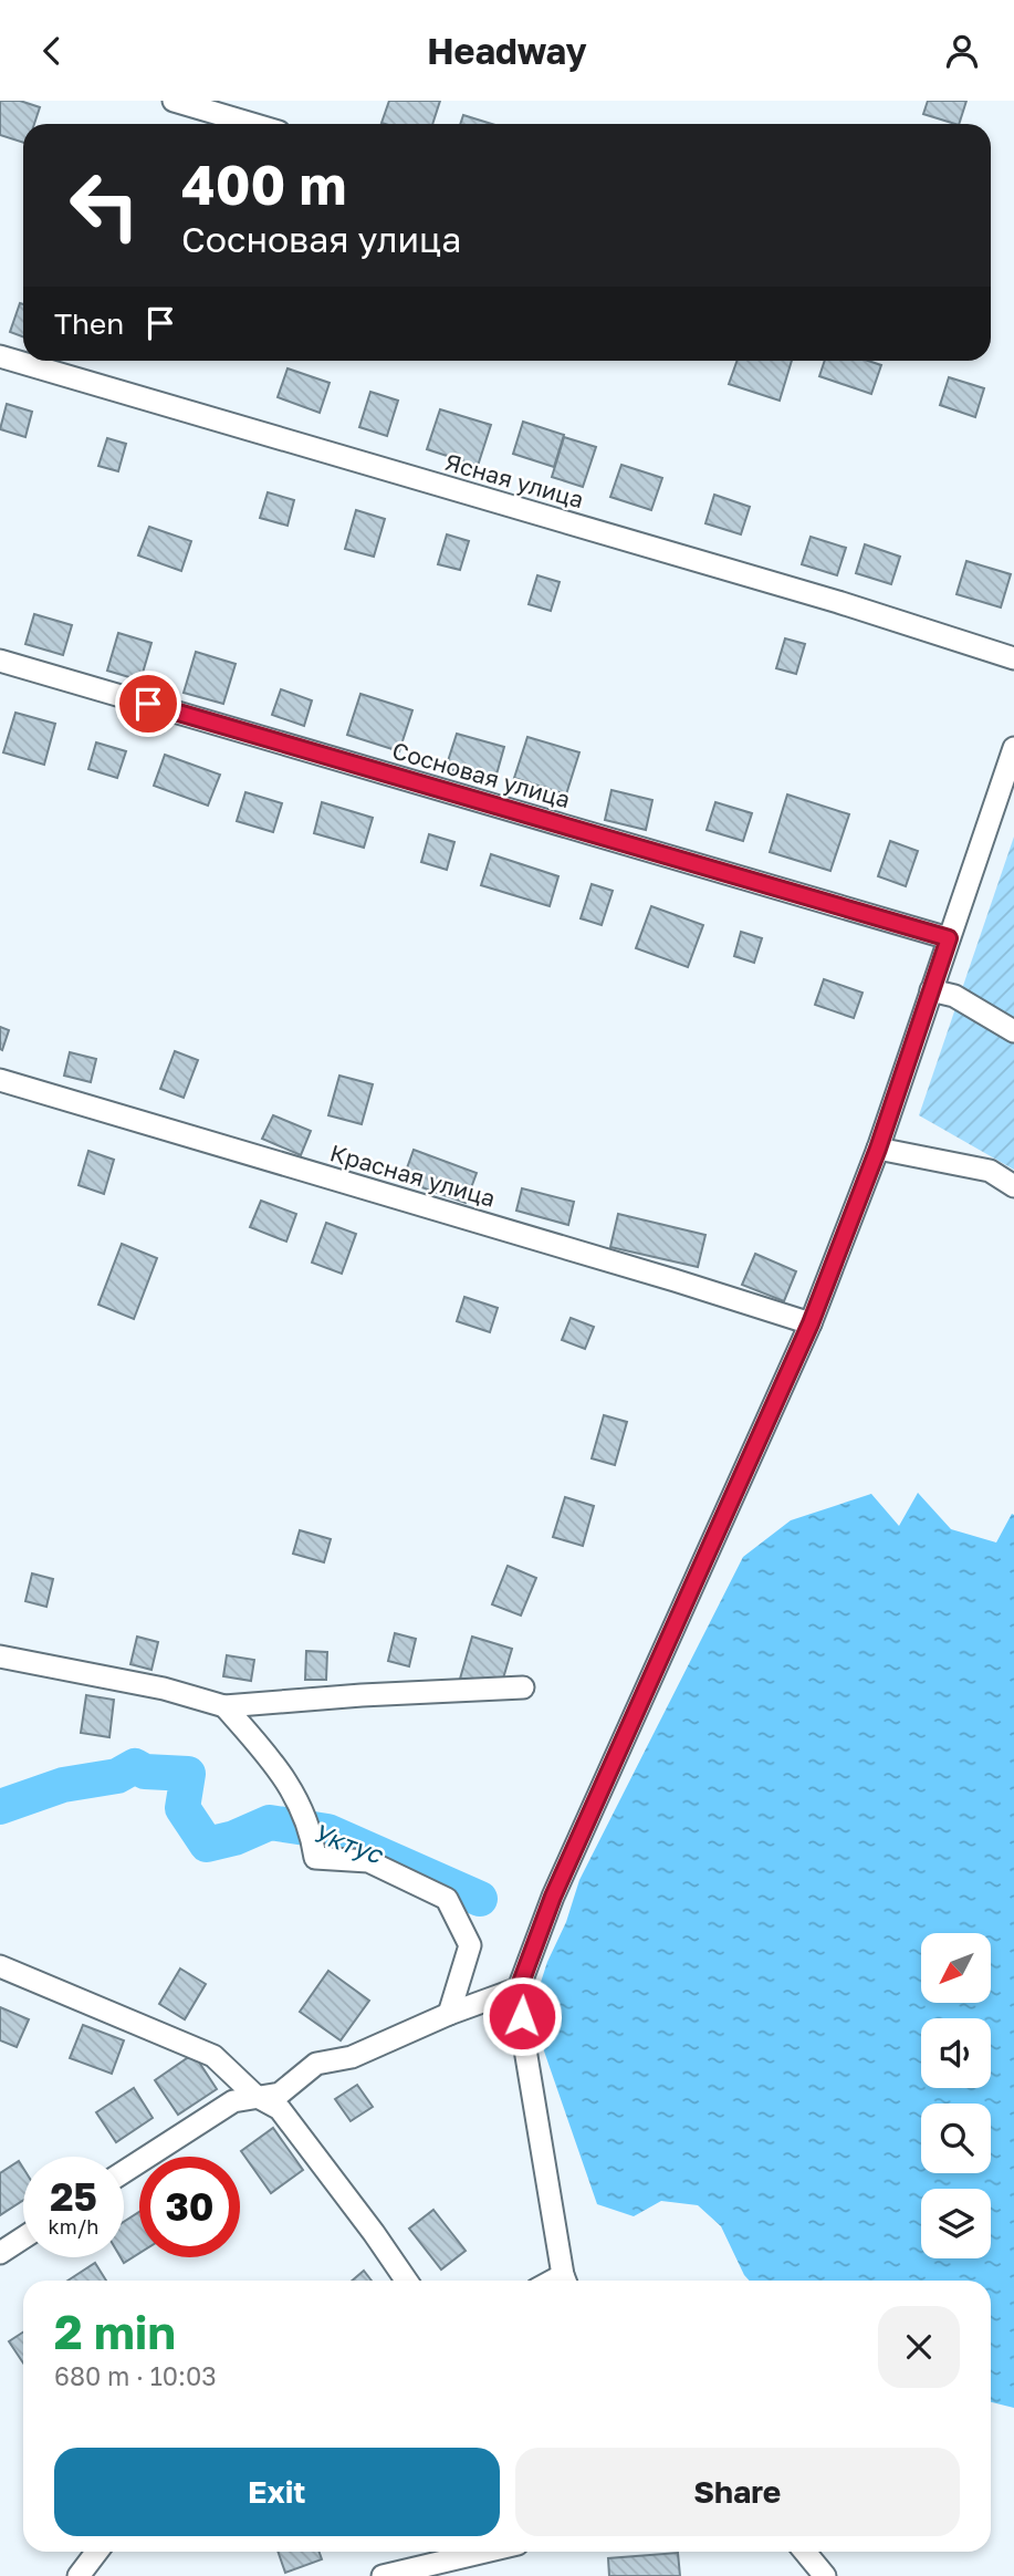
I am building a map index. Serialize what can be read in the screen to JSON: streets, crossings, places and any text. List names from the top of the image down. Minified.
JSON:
{"streets":{"street":["Ясная улица","Сосновая улица","Красная улица"]},"water":["Уктус"],"north":"bottom left","page":{"header":"Headway","turn":["400 m","Сосновая улица"],"then":"Then","speed":"25 km/h","limit":"30","heading":["2 min","680 m · 10:03"],"buttons":["Exit","Share"]}}
